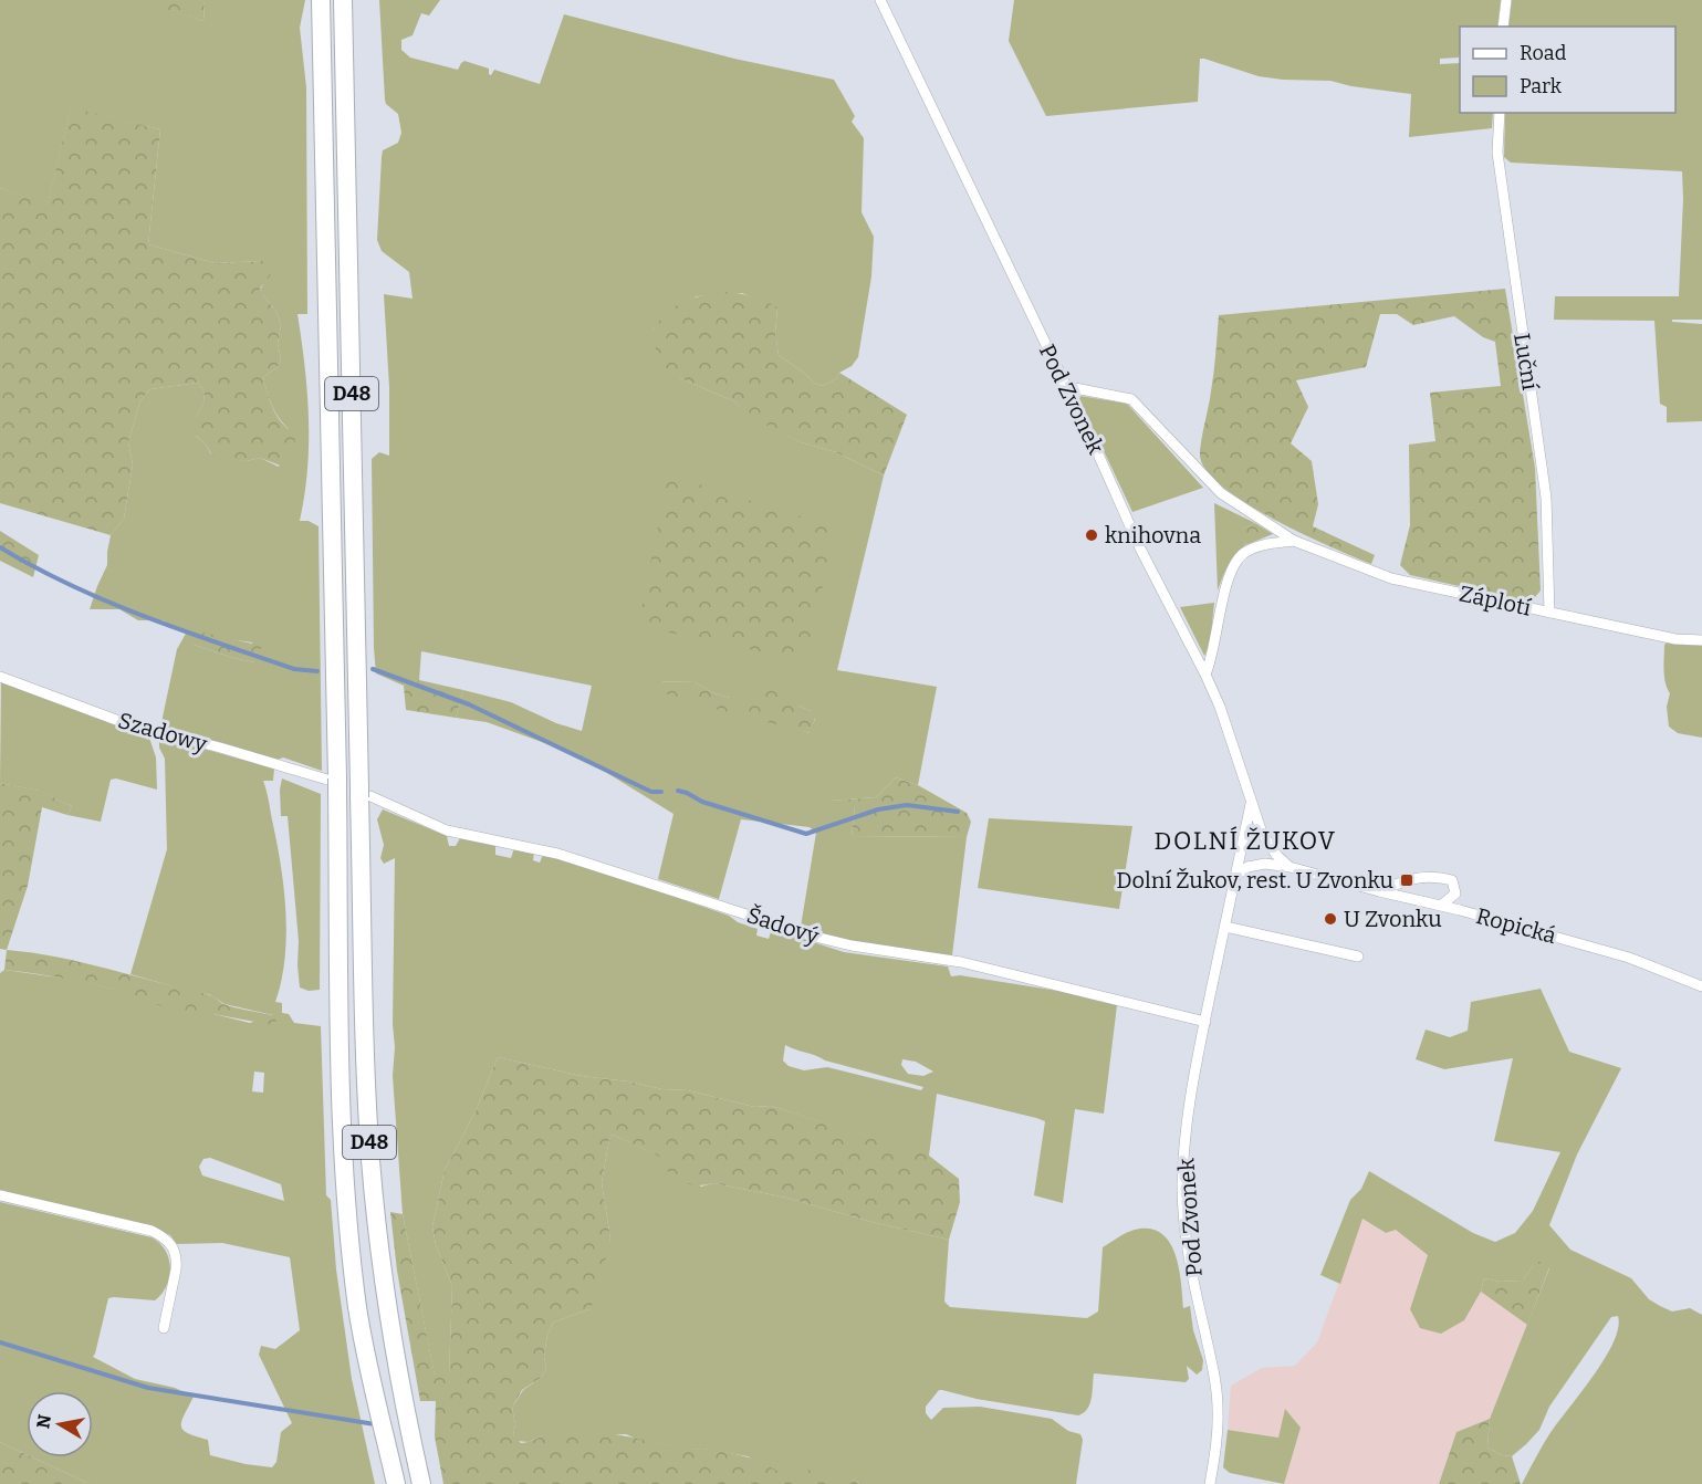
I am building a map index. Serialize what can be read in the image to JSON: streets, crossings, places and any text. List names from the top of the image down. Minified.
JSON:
{"streets":{"highway":["D48"],"street":["Luční","Pod Zvonek","Záplotí","Szadowy","Šadový","Ropická"]},"crossings":[["Luční","Záplotí"],["D48","Szadowy"],["D48","Šadový"],["Pod Zvonek","Záplotí"],["Pod Zvonek","Šadový"],["Pod Zvonek","Ropická"]],"districts":["DOLNÍ ŽUKOV"],"places":{"other":["knihovna","U Zvonku"],"transit":["Dolní Žukov, rest. U Zvonku"]},"legend":["Road","Park"],"north":"left"}
